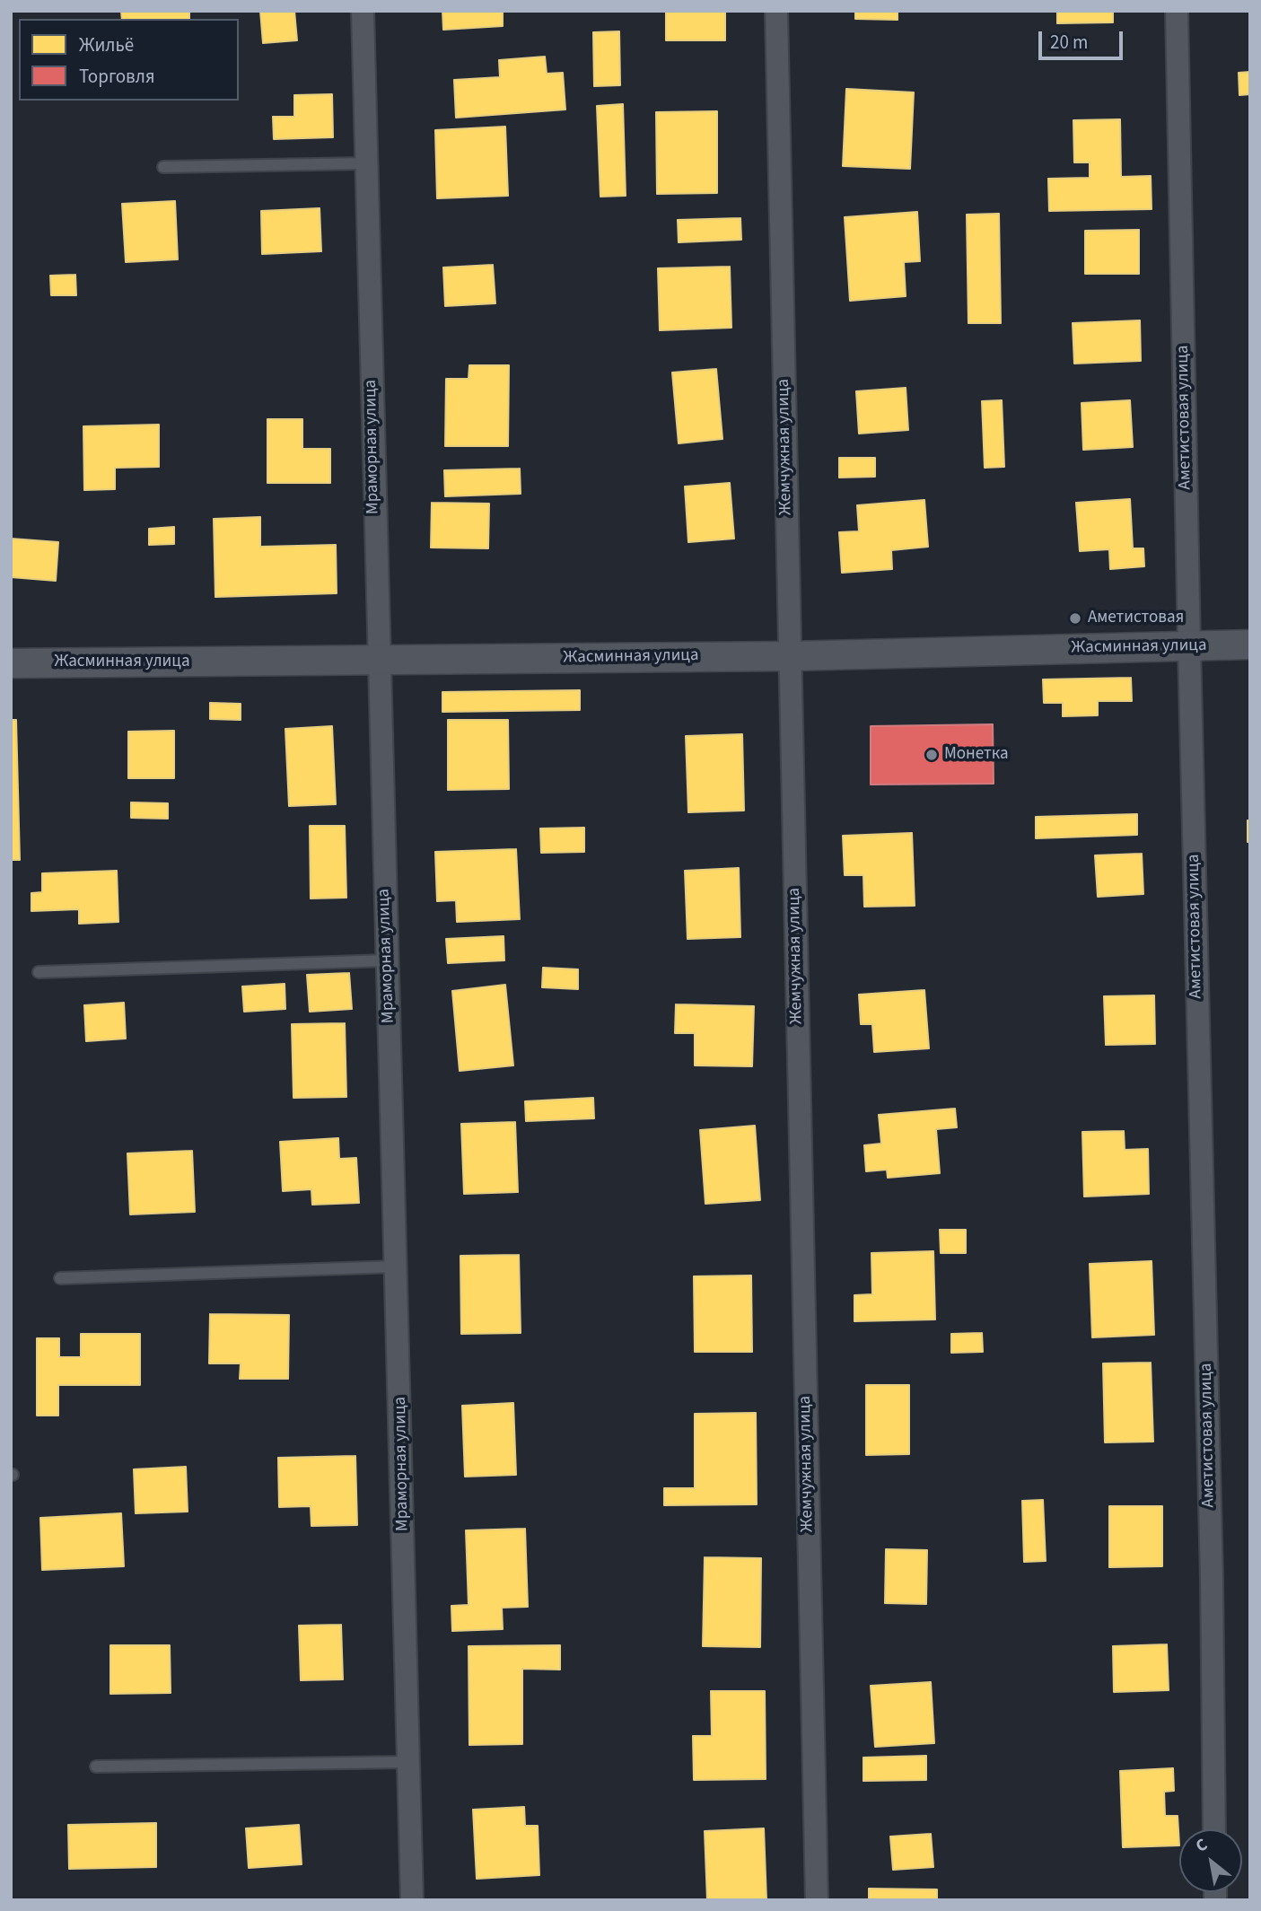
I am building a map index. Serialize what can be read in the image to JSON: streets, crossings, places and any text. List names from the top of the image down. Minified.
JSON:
{"streets":{"street":["Аметистовая улица","Мраморная улица","Жемчужная улица","Жасминная улица"]},"crossings":[["Аметистовая улица","Жасминная улица"],["Мраморная улица","Жасминная улица"],["Жемчужная улица","Жасминная улица"]],"places":["Аметистовая","Монетка"],"legend":["Жильё","Торговля"],"scale_bar":"20 m","north":"top left"}
